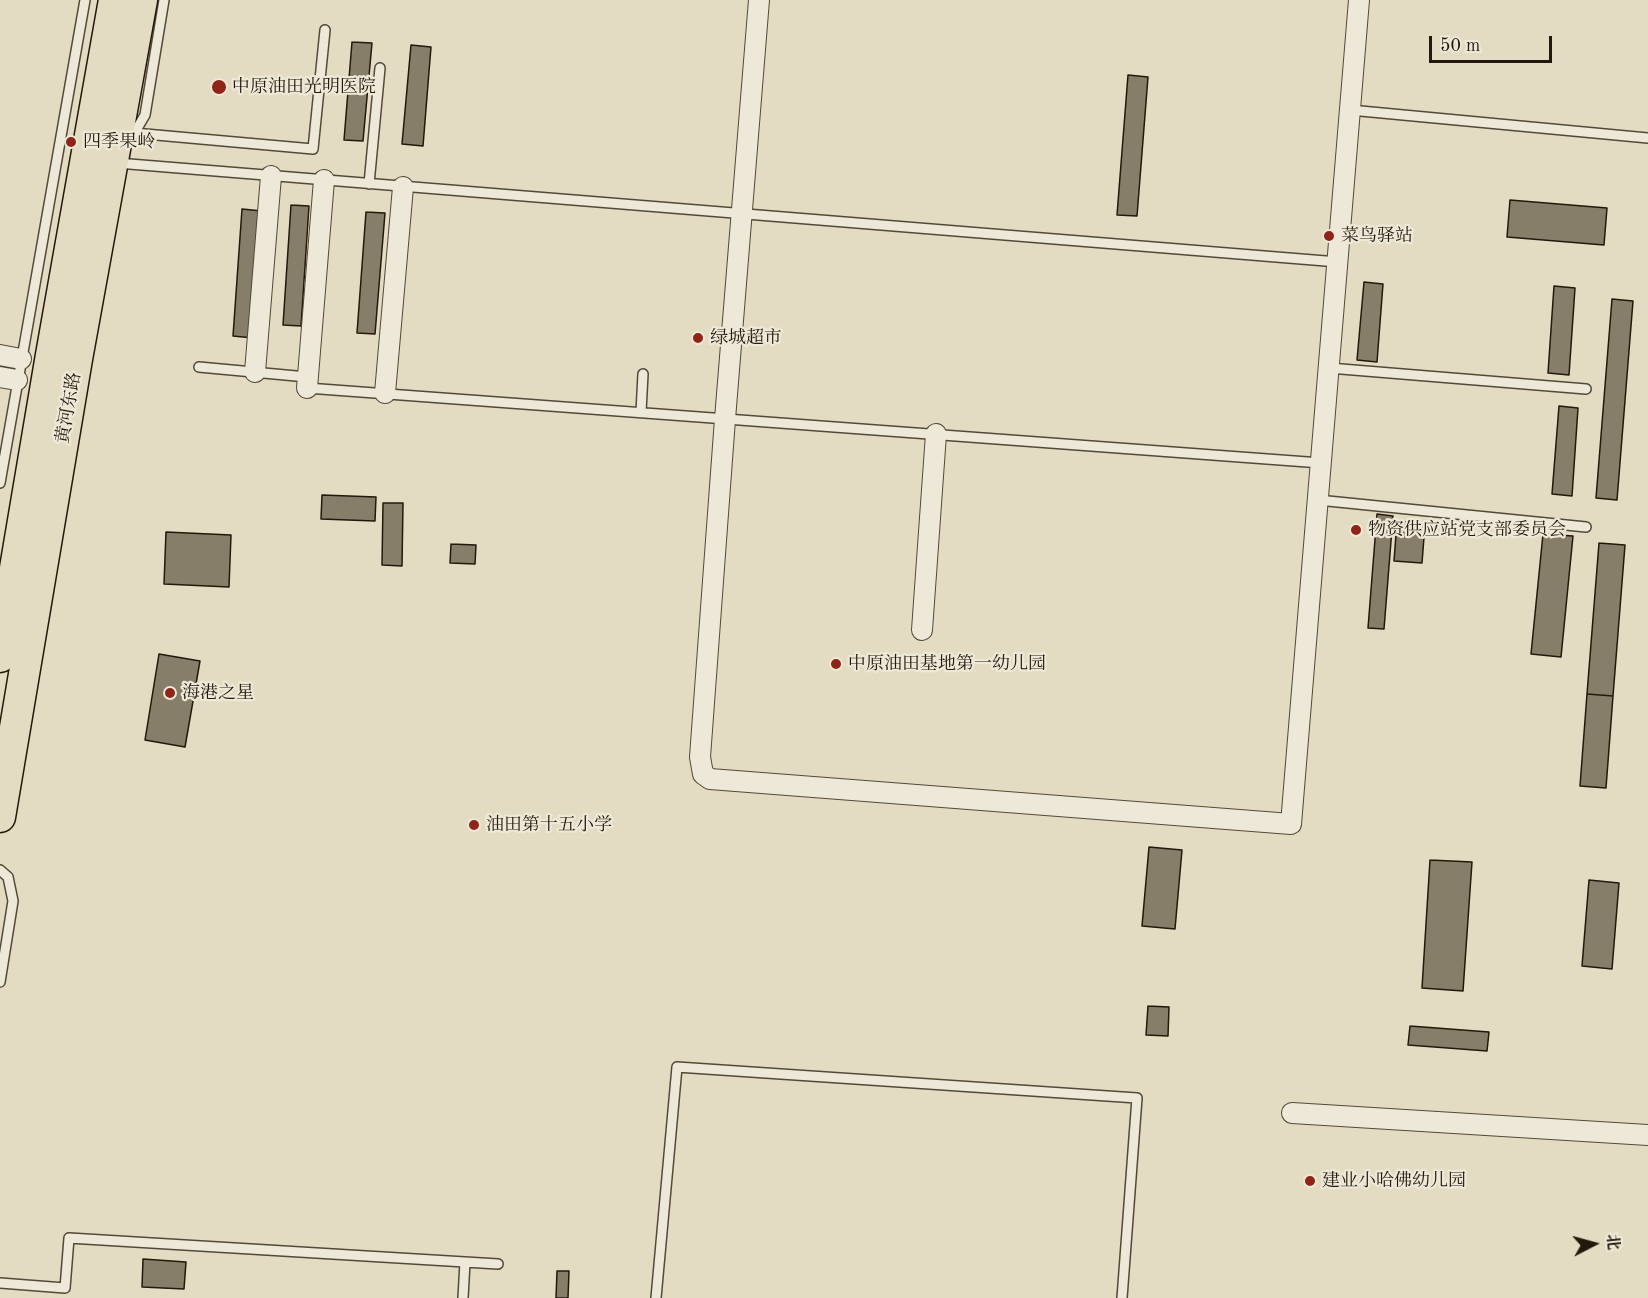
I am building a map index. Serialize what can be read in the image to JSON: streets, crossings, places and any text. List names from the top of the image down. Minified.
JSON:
{"streets":{"main road":["黄河东路"]},"places":["中原油田光明医院","四季果岭","菜鸟驿站","绿城超市","物资供应站党支部委员会","中原油田基地第一幼儿园","海港之星","油田第十五小学","建业小哈佛幼儿园"],"scale_bar":"50 m","north":"right"}
